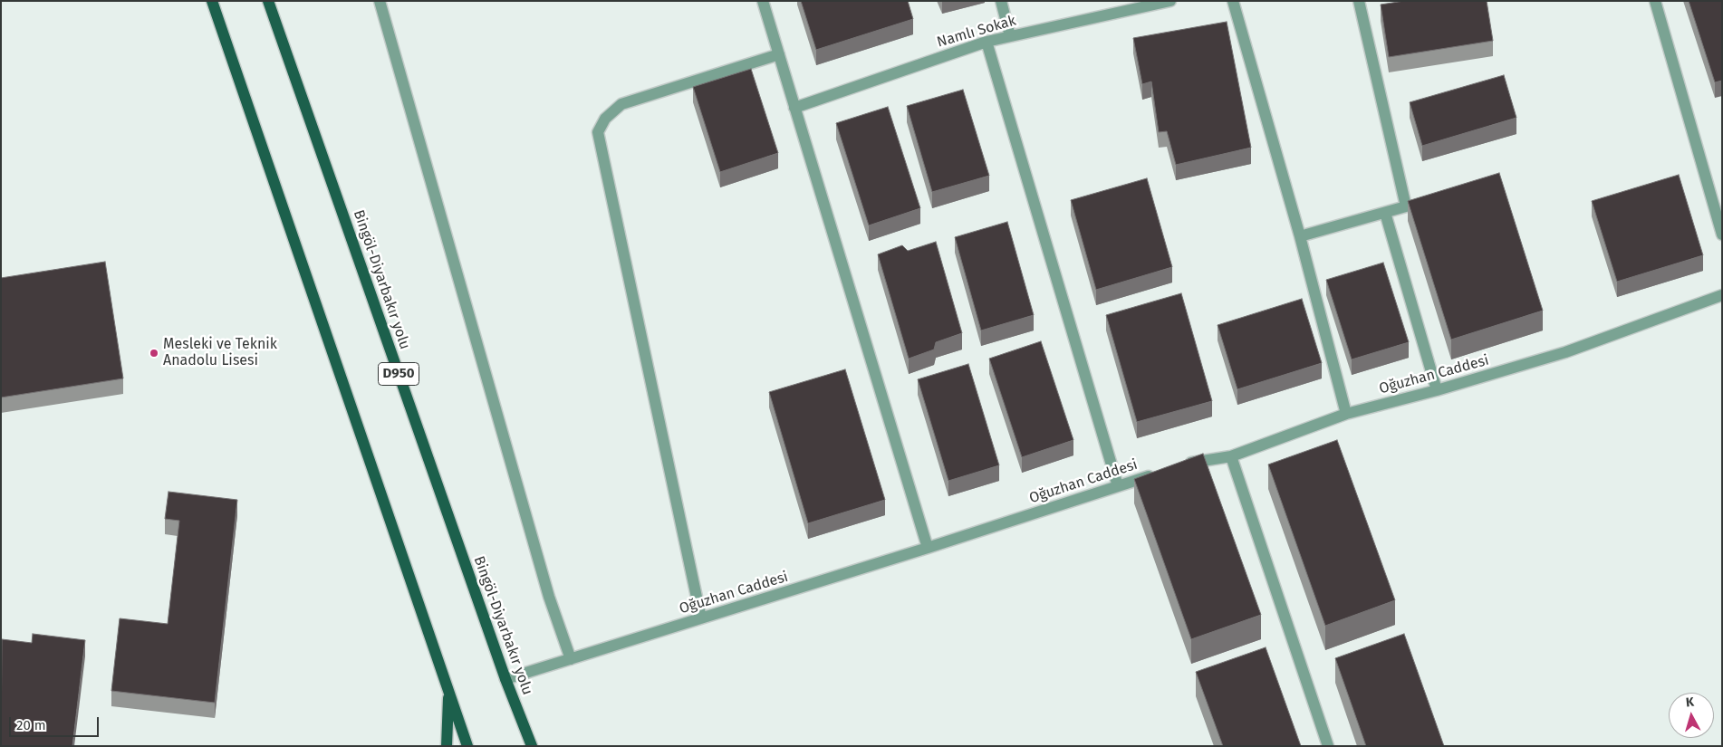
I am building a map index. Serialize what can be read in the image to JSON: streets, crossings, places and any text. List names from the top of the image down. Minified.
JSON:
{"streets":{"main road":["Bingöl-Diyarbakır yolu","D950"],"street":["Namlı Sokak","Oğuzhan Caddesi"]},"crossings":[["Bingöl-Diyarbakır yolu","Oğuzhan Caddesi"]],"places":["Mesleki ve Teknik Anadolu Lisesi"],"scale_bar":"20 m","north":"top"}
